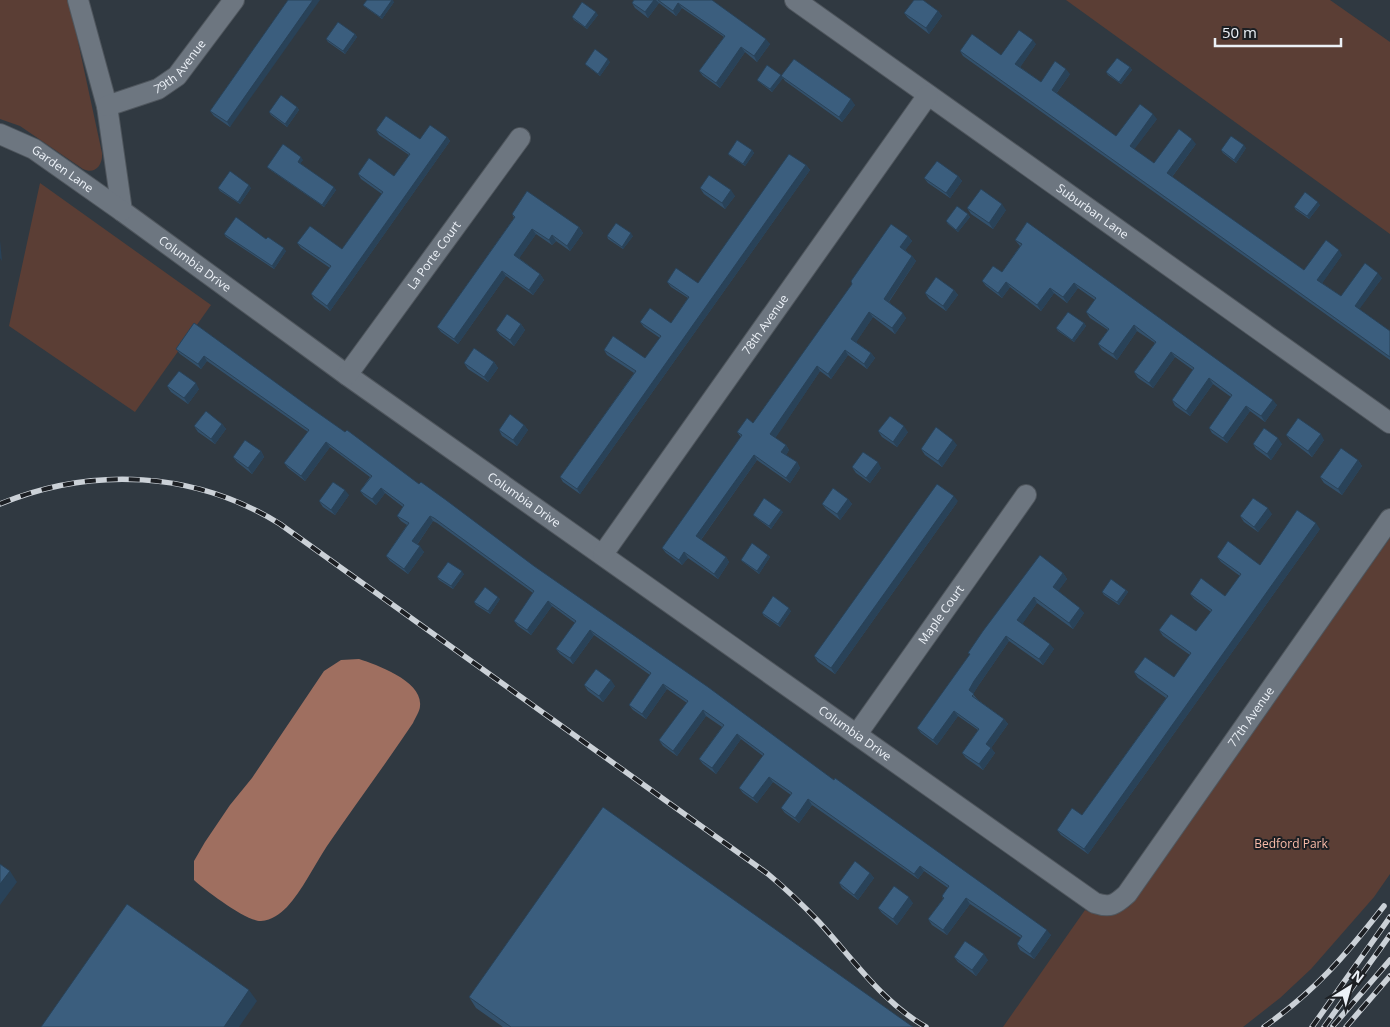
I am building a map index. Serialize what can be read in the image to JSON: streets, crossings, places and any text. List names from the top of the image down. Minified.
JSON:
{"streets":{"street":["79th Avenue","Garden Lane","Suburban Lane","La Porte Court","Columbia Drive","78th Avenue","Maple Court","77th Avenue"]},"crossings":[["Garden Lane","Columbia Drive"],["Suburban Lane","78th Avenue"],["La Porte Court","Columbia Drive"],["Columbia Drive","78th Avenue"],["Columbia Drive","Maple Court"],["Columbia Drive","77th Avenue"]],"parks":["Bedford Park"],"scale_bar":"50 m","north":"top right"}
